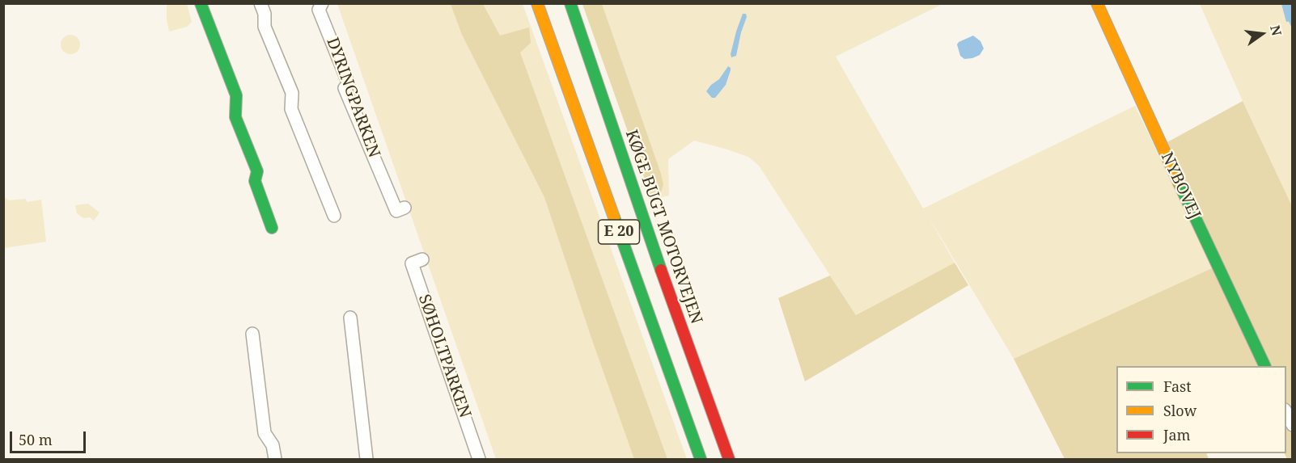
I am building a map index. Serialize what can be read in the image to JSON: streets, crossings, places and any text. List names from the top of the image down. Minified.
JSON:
{"streets":{"main road":["NYBOVEJ","KØGE BUGT MOTORVEJEN","E 20"],"street":["DYRINGPARKEN","SØHOLTPARKEN"]},"legend":["Fast","Slow","Jam"],"scale_bar":"50 m","north":"right"}
